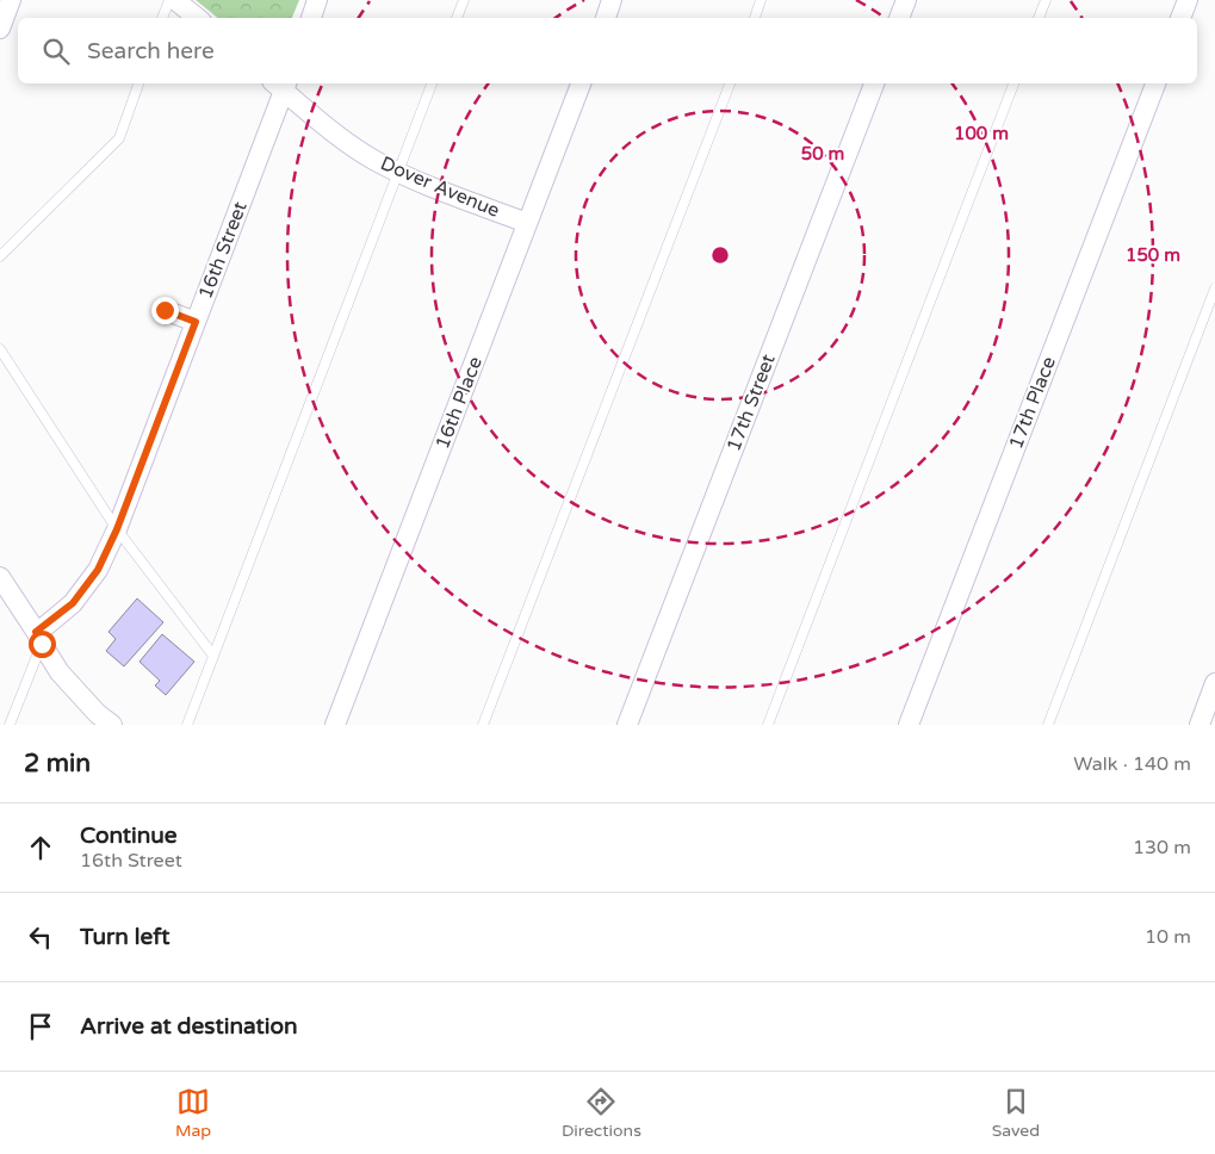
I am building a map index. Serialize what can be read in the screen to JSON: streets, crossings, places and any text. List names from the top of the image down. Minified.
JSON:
{"streets":{"street":["Dover Avenue","16th Street","16th Place","17th Street","17th Place"]},"crossings":[["Dover Avenue","16th Street"],["Dover Avenue","16th Place"]],"page":{"search":"Search here","heading":["2 min","Walk · 140 m"],"list":[["Continue","16th Street","130 m"],["Turn left","10 m"],"Arrive at destination"],"nav":["Map","Directions","Saved"]},"rings":["100 m","50 m","150 m"]}
